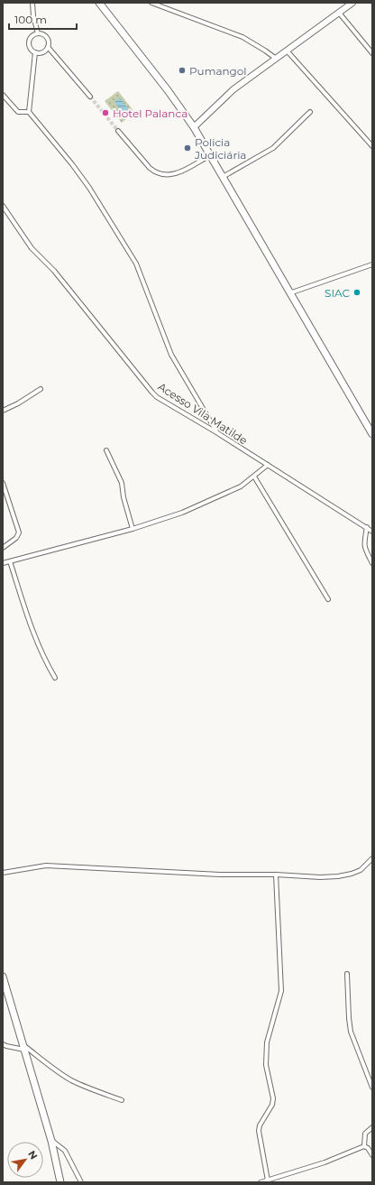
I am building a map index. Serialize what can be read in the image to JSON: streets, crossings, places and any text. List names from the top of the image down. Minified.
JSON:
{"streets":{"street":["Acesso Vila Matilde"]},"places":["Pumangol","Hotel Palanca","Policia Judiciária","SIAC"],"scale_bar":"100 m","north":"top right"}
